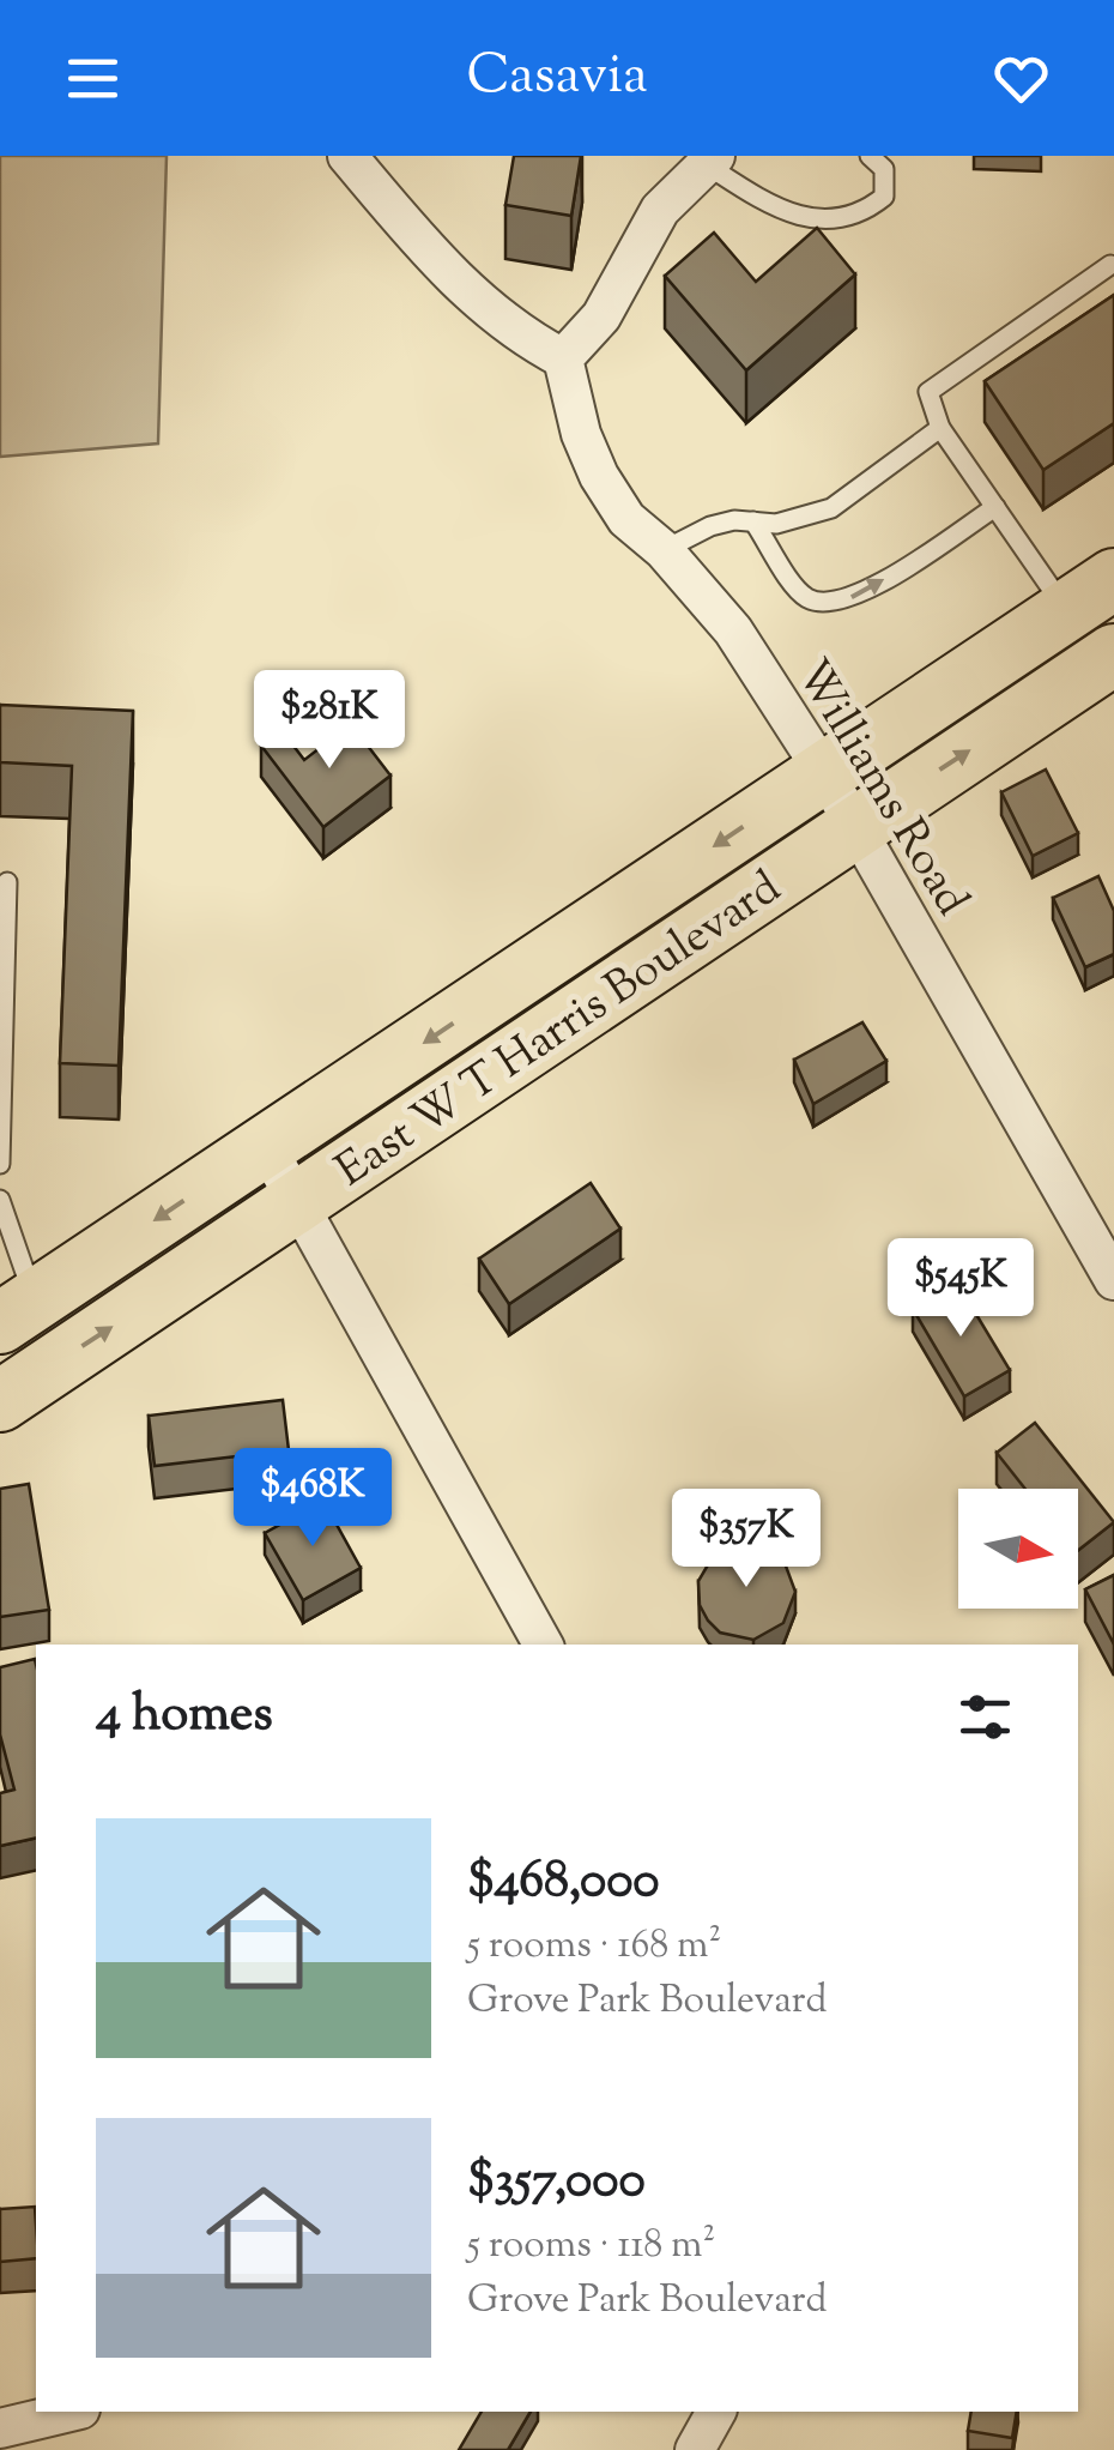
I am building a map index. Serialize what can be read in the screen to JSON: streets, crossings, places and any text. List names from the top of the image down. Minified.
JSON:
{"streets":{"main road":["East W T Harris Boulevard"],"street":["Williams Road"]},"crossings":[["Williams Road","East W T Harris Boulevard"]],"north":"right","page":{"header":"Casavia","price":["$281K","$545K","$468K","$357K"],"heading":"4 homes","list":[{"name":"$468,000","note":"5 rooms · 168 m² · Grove Park Boulevard"},{"name":"$357,000","note":"5 rooms · 118 m² · Grove Park Boulevard"}]}}
